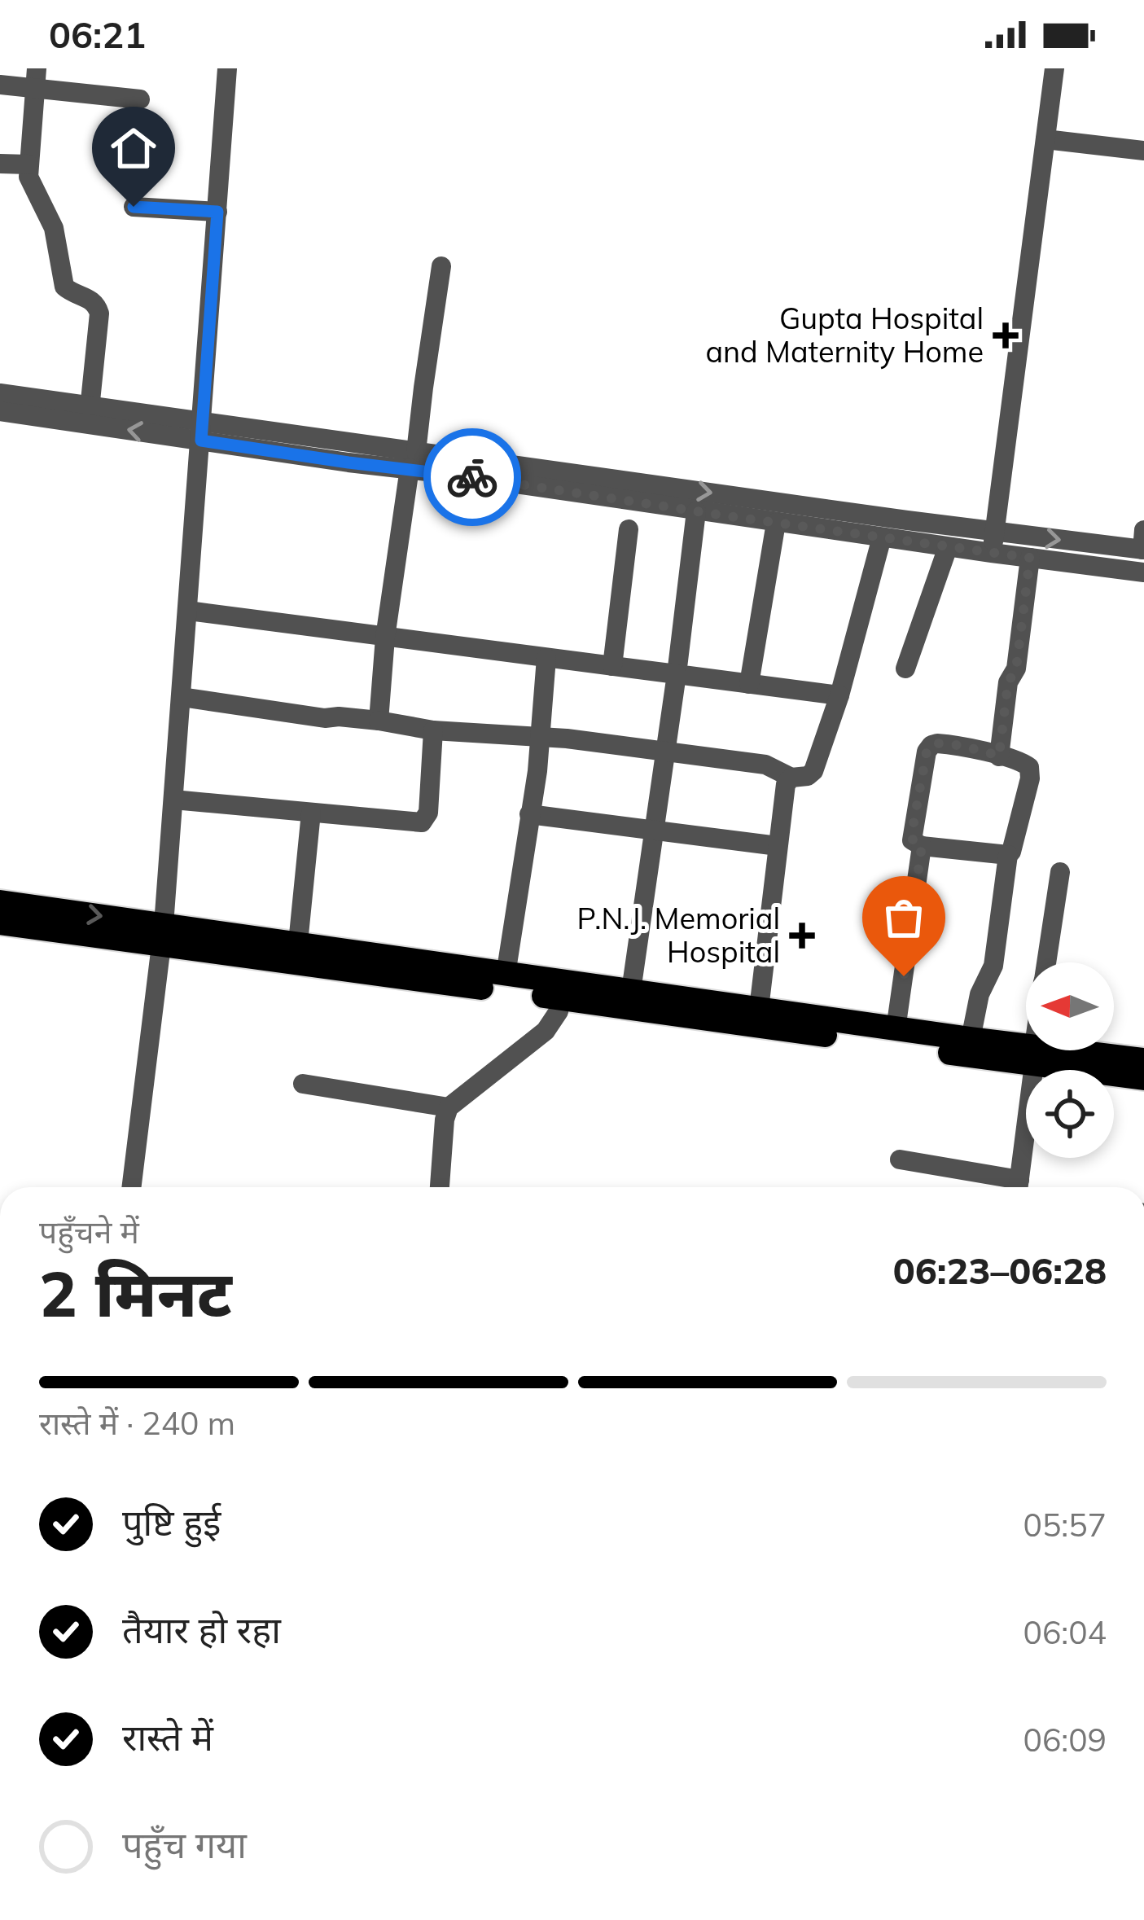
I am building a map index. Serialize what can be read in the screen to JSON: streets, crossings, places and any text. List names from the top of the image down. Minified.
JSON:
{"places":{"health":["Gupta Hospital and Maternity Home","P.N.J. Memorial Hospital"]},"north":"left","page":{"status":"06:21","heading":["2 मिनट","पहुँचने में","06:23–06:28"],"bar":"रास्ते में · 240 m","list":[["पुष्टि हुई","05:57"],["तैयार हो रहा","06:04"],["रास्ते में","06:09"],"पहुँच गया"]}}
